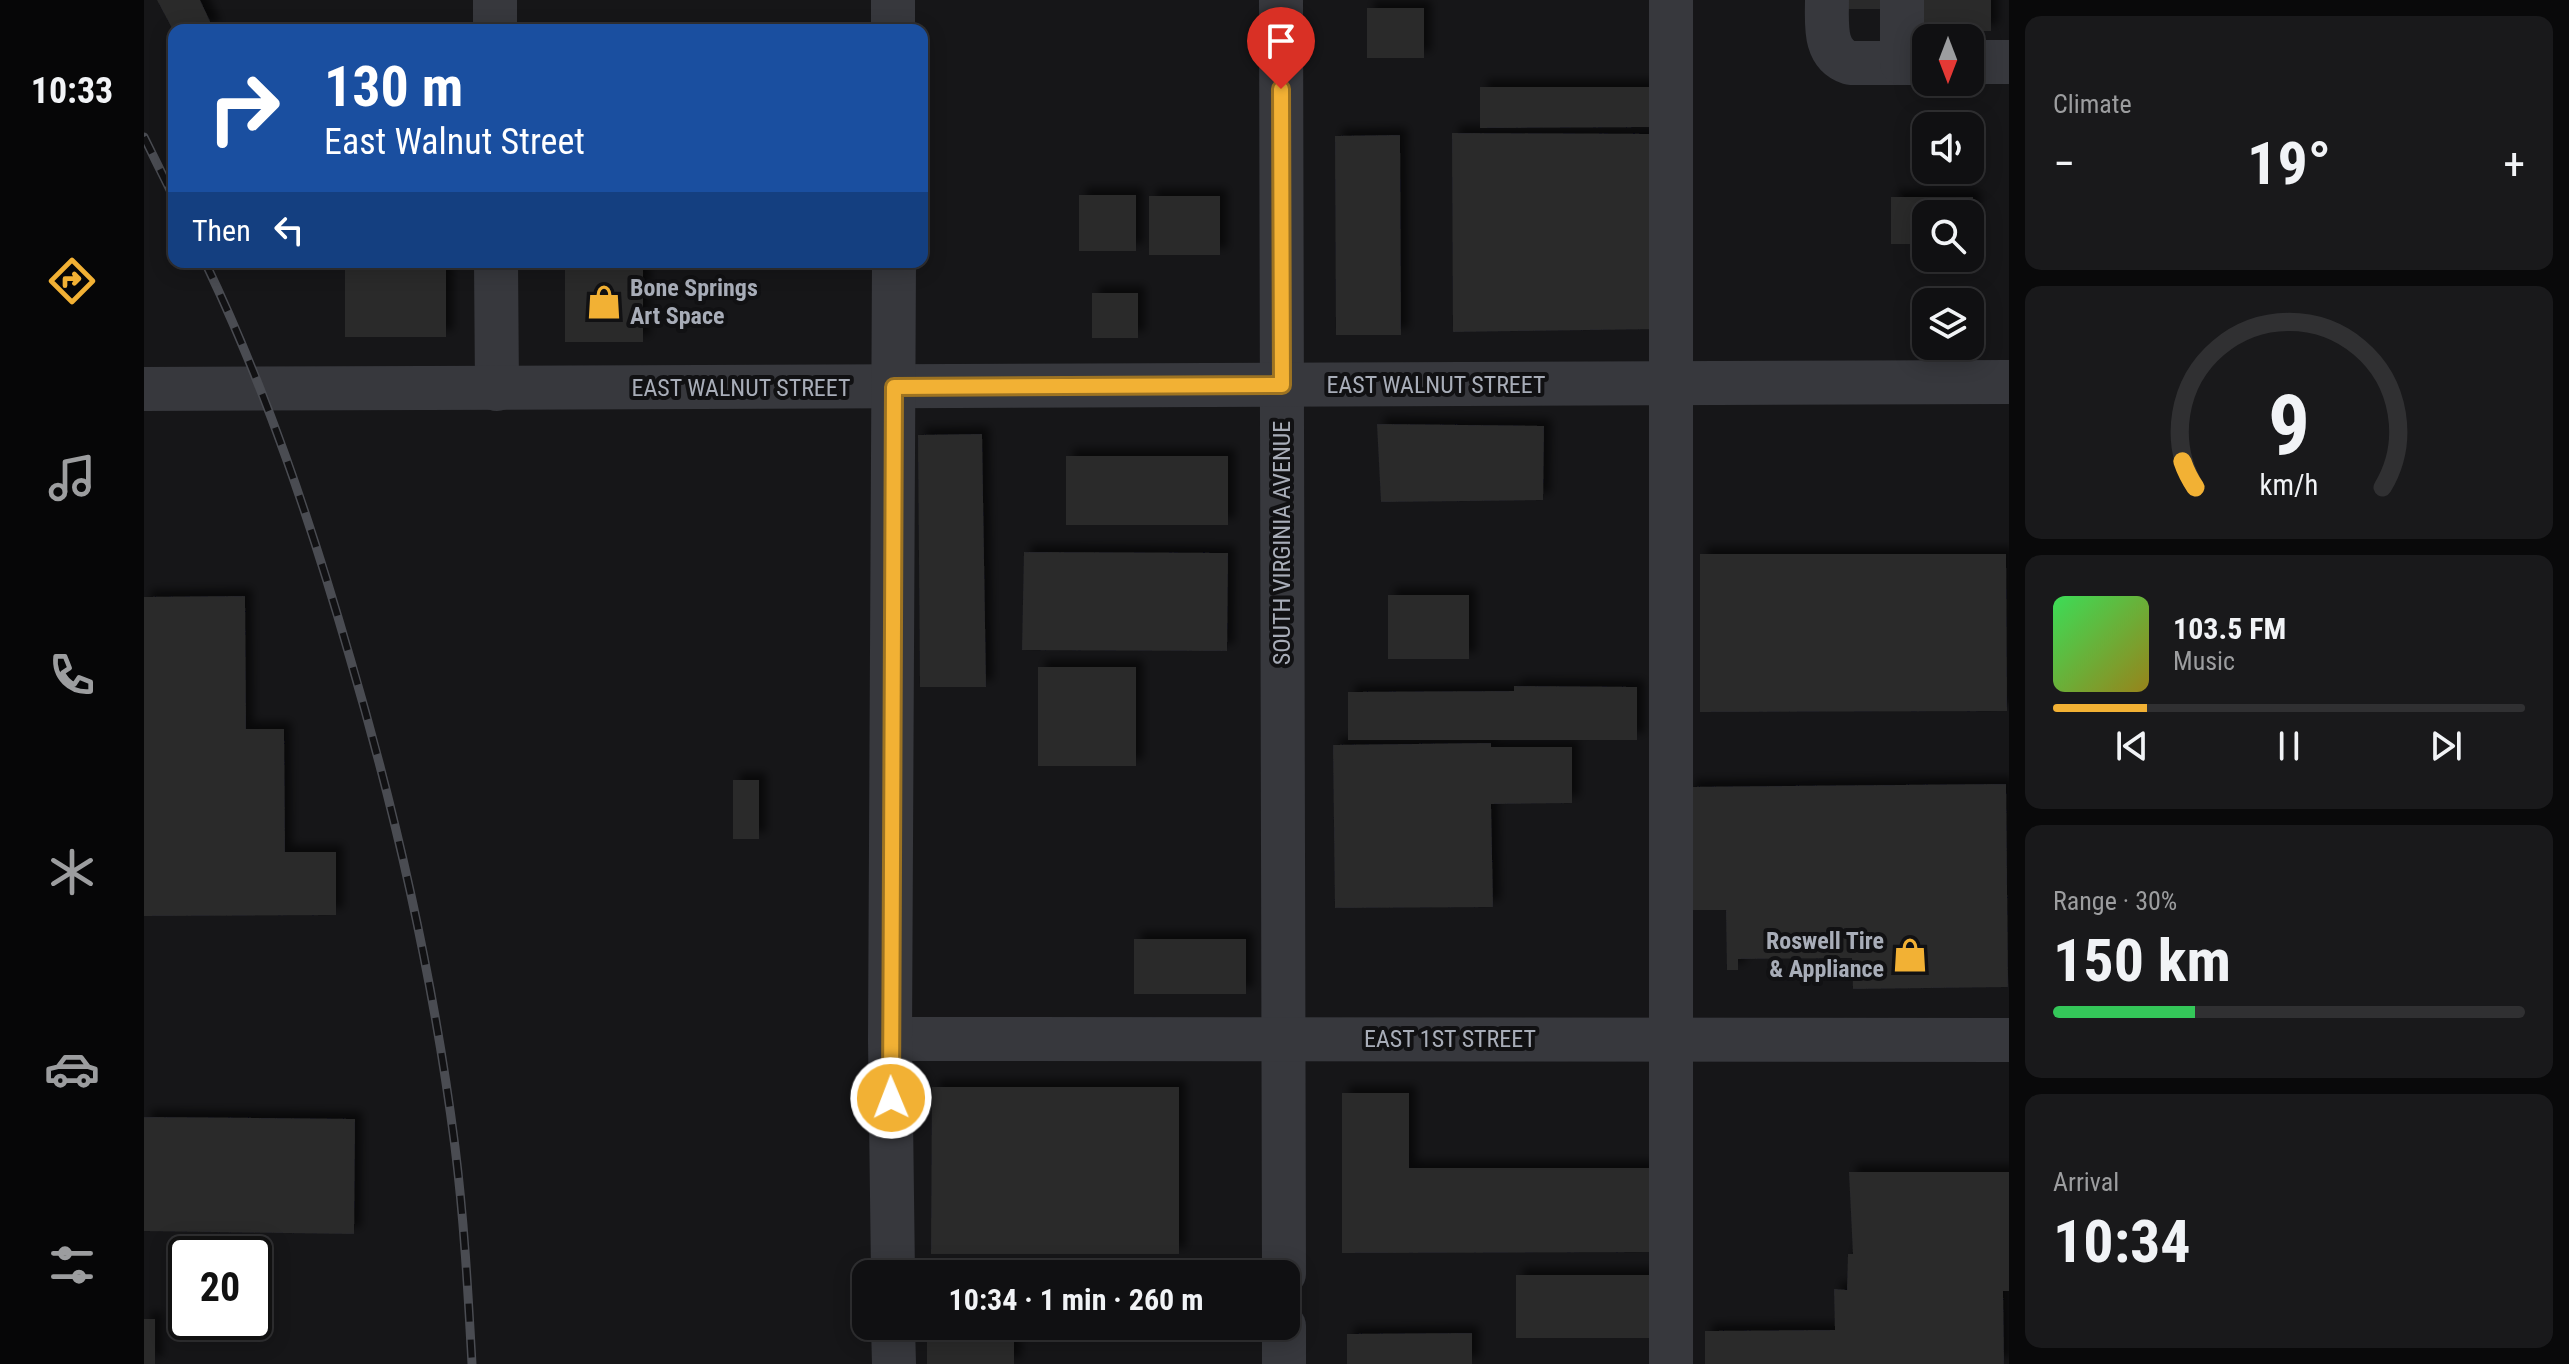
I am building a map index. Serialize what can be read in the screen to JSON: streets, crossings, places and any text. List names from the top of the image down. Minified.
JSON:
{"streets":{"street":["EAST WALNUT STREET","SOUTH VIRGINIA AVENUE","EAST 1ST STREET"]},"crossings":[["EAST WALNUT STREET","SOUTH VIRGINIA AVENUE"],["SOUTH VIRGINIA AVENUE","EAST 1ST STREET"]],"places":{"shop":["Bone Springs Art Space","Roswell Tire & Appliance"]},"north":"bottom","page":{"tabs":"10:33","tile":["Climate",["Range · 30%","150 km"],["Arrival","10:34"]],"turn":["130 m","East Walnut Street"],"heat":["−","19°","+"],"then":"Then","song":["103.5 FM","Music"],"limit":"20","trip":"10:34 · 1 min · 260 m","gauge":["9","km/h"]}}
